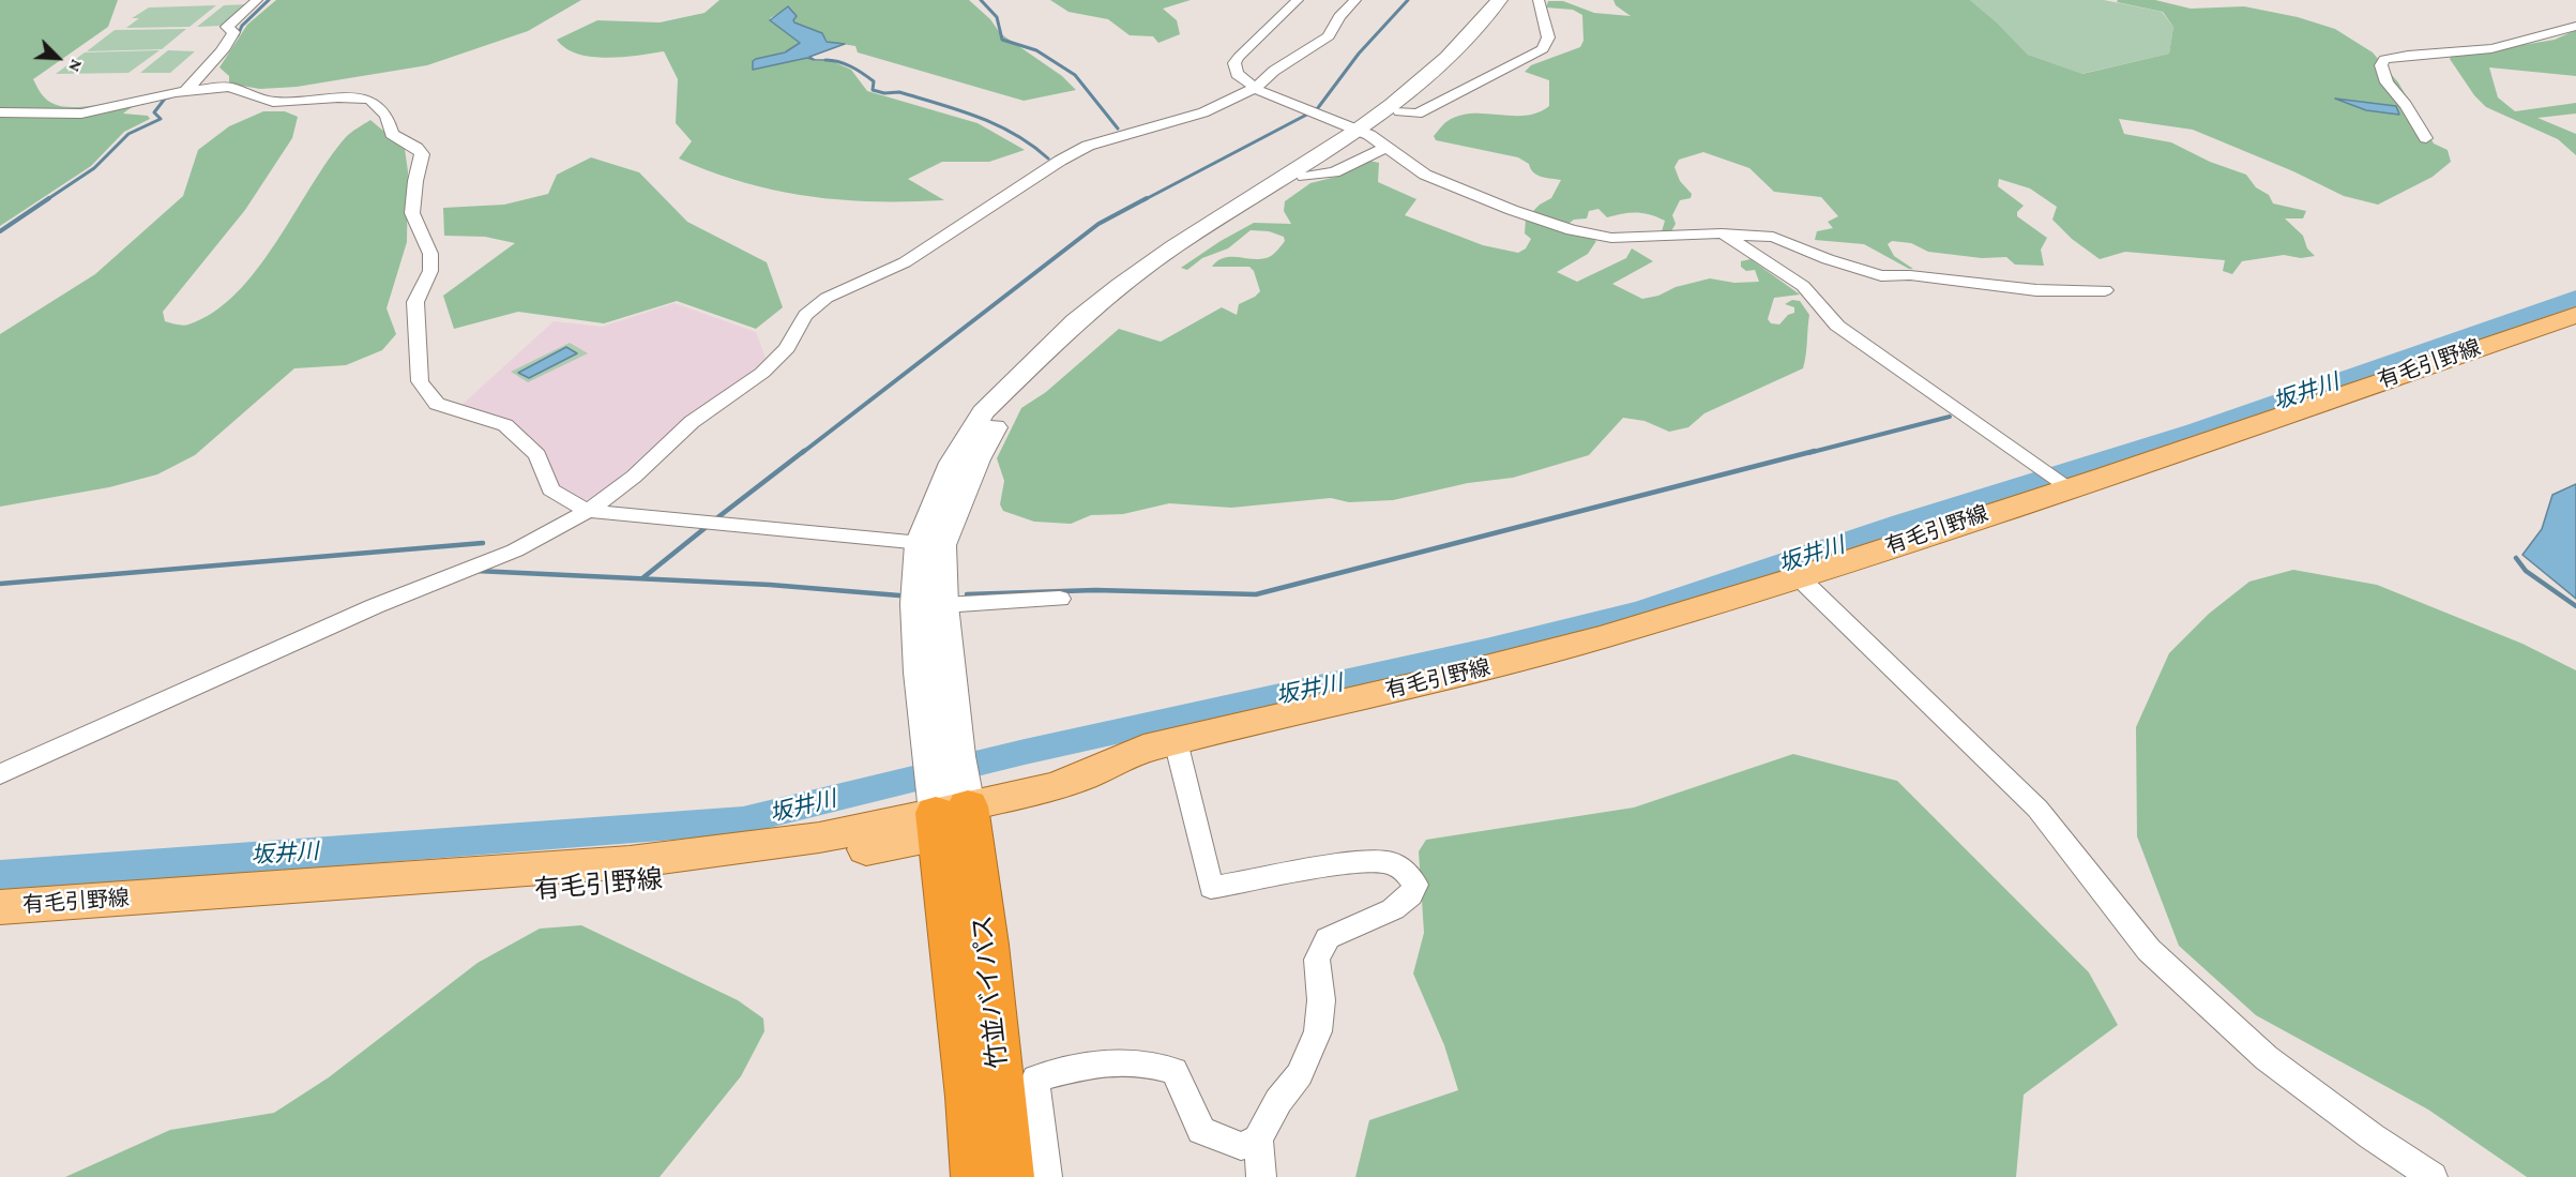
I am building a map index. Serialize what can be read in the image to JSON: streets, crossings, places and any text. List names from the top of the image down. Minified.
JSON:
{"streets":{"highway":["竹並バイパス"],"main road":["有毛引野線"]},"crossings":[["有毛引野線","竹並バイパス"]],"water":["坂井川"],"north":"bottom right"}
